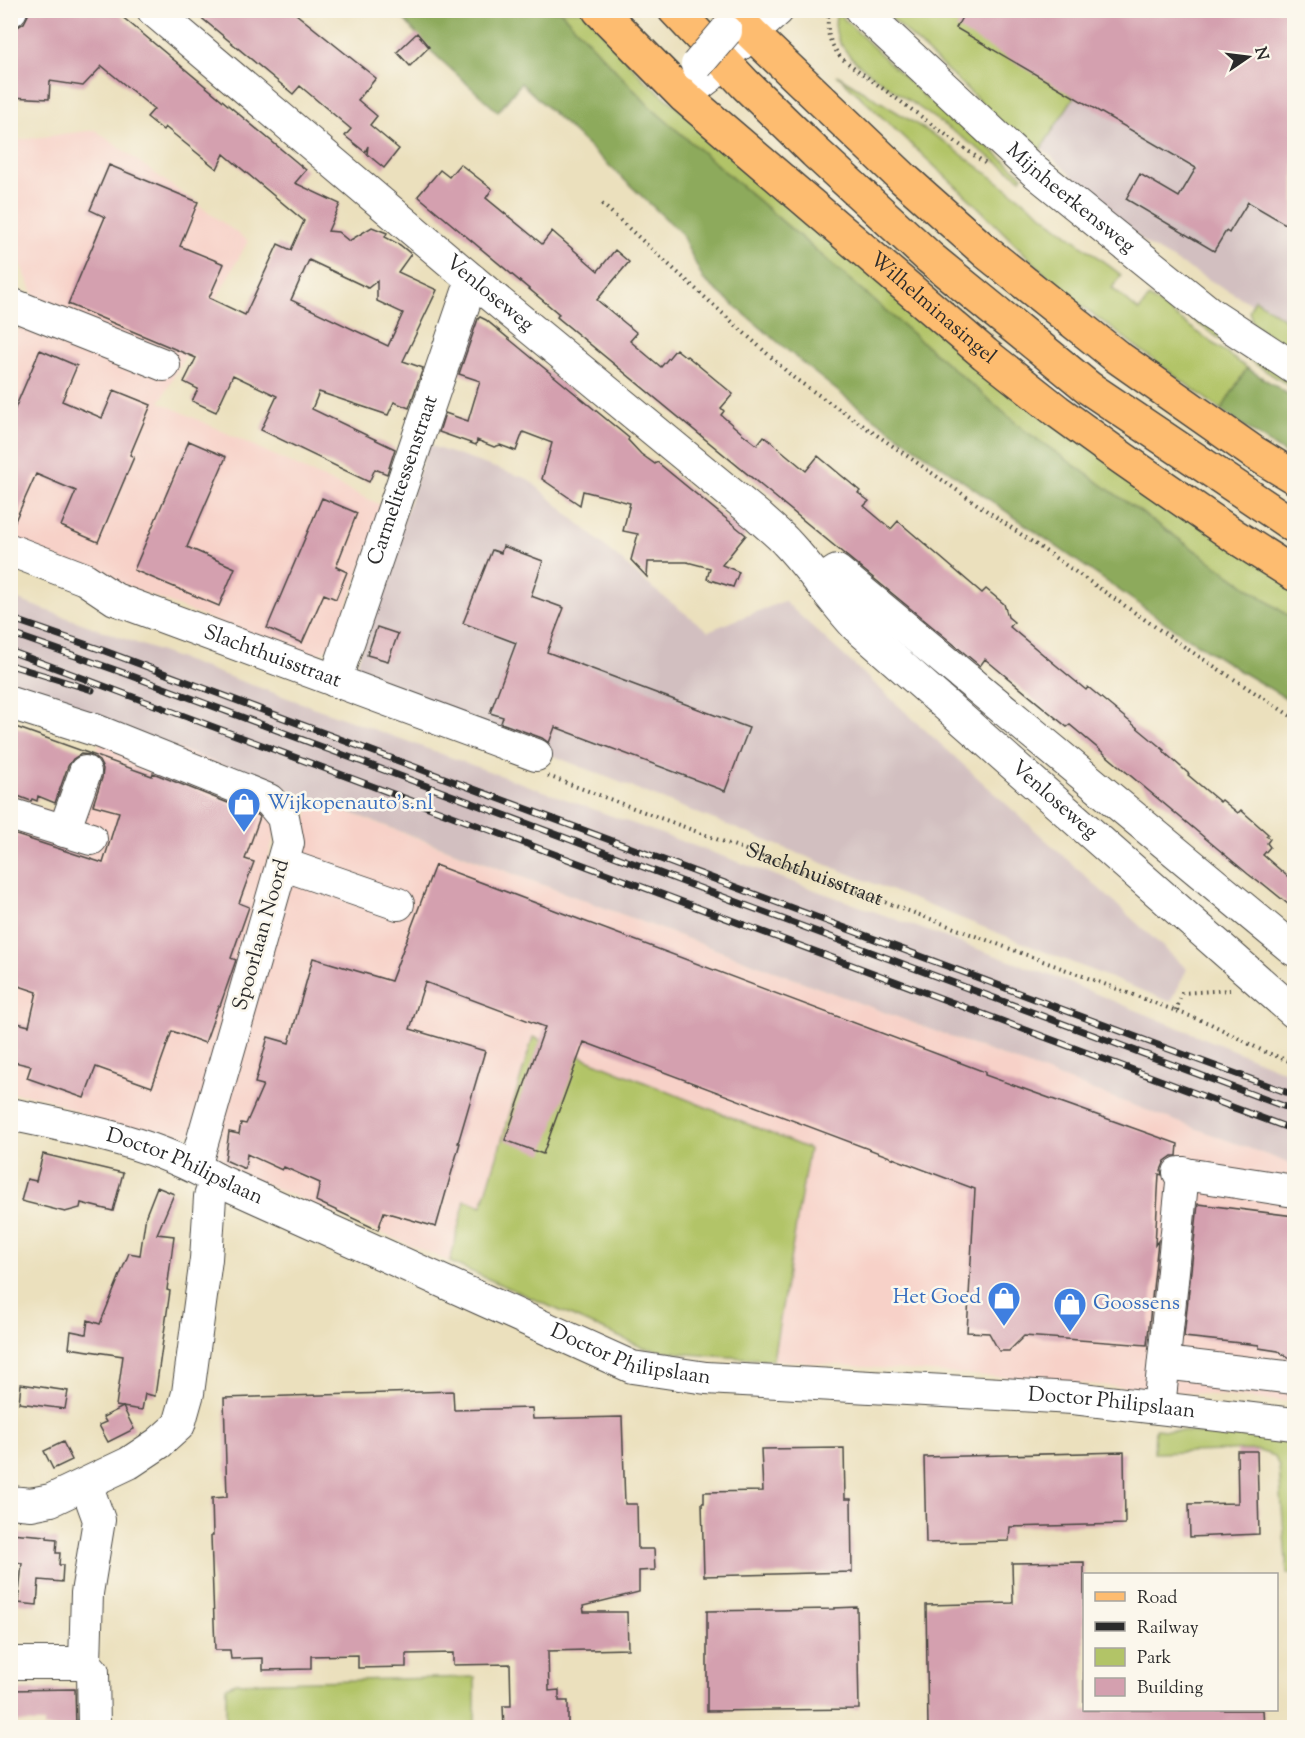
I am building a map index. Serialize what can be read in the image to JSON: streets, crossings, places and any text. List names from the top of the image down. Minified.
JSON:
{"streets":{"main road":["Wilhelminasingel"],"street":["Mijnheerkensweg","Venloseweg","Carmelitessenstraat","Slachthuisstraat","Spoorlaan Noord","Doctor Philipslaan"]},"crossings":[["Venloseweg","Carmelitessenstraat"],["Carmelitessenstraat","Slachthuisstraat"],["Spoorlaan Noord","Doctor Philipslaan"]],"places":{"shop":["Wijkopenauto's.nl","Het Goed","Goossens"]},"legend":["Road","Railway","Park","Building"],"north":"right"}
